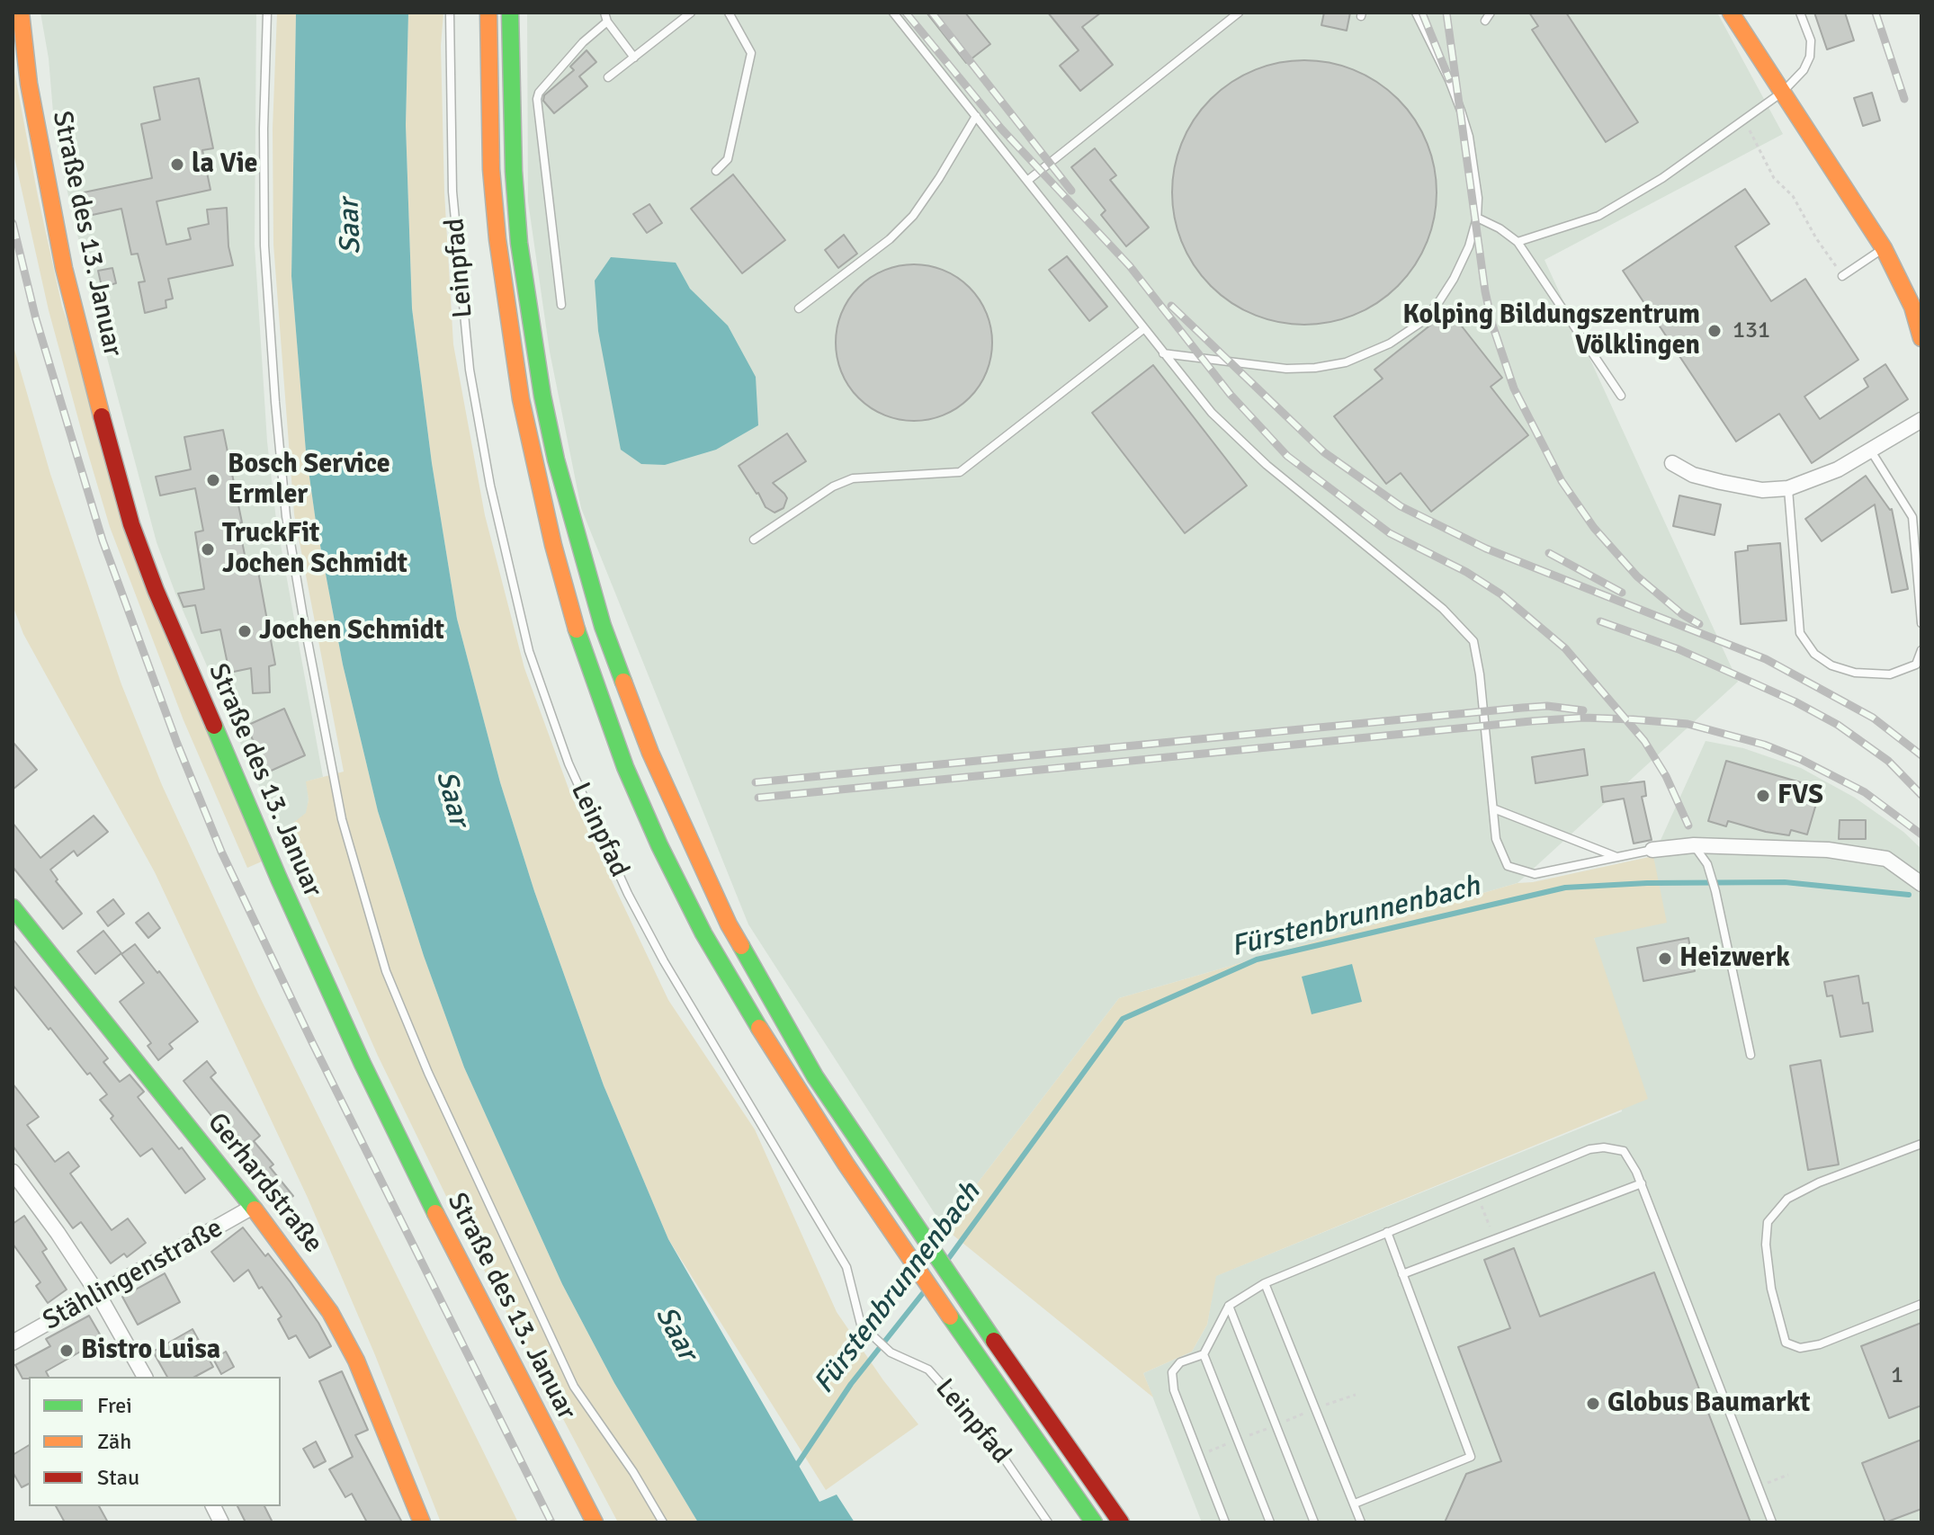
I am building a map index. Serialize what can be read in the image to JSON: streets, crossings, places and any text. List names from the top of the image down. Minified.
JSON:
{"streets":{"main road":["Straße des 13. Januar","Gerhardstraße"],"street":["Stählingenstraße"],"lane":["Leinpfad"]},"crossings":[["Gerhardstraße","Stählingenstraße"]],"water":["Saar","Fürstenbrunnenbach"],"places":["la Vie","Kolping Bildungszentrum Völklingen","Bosch Service Ermler","TruckFit Jochen Schmidt","Jochen Schmidt","FVS","Heizwerk","Bistro Luisa","Globus Baumarkt"],"house_numbers":["131","1"],"legend":["Frei","Zäh","Stau"]}
